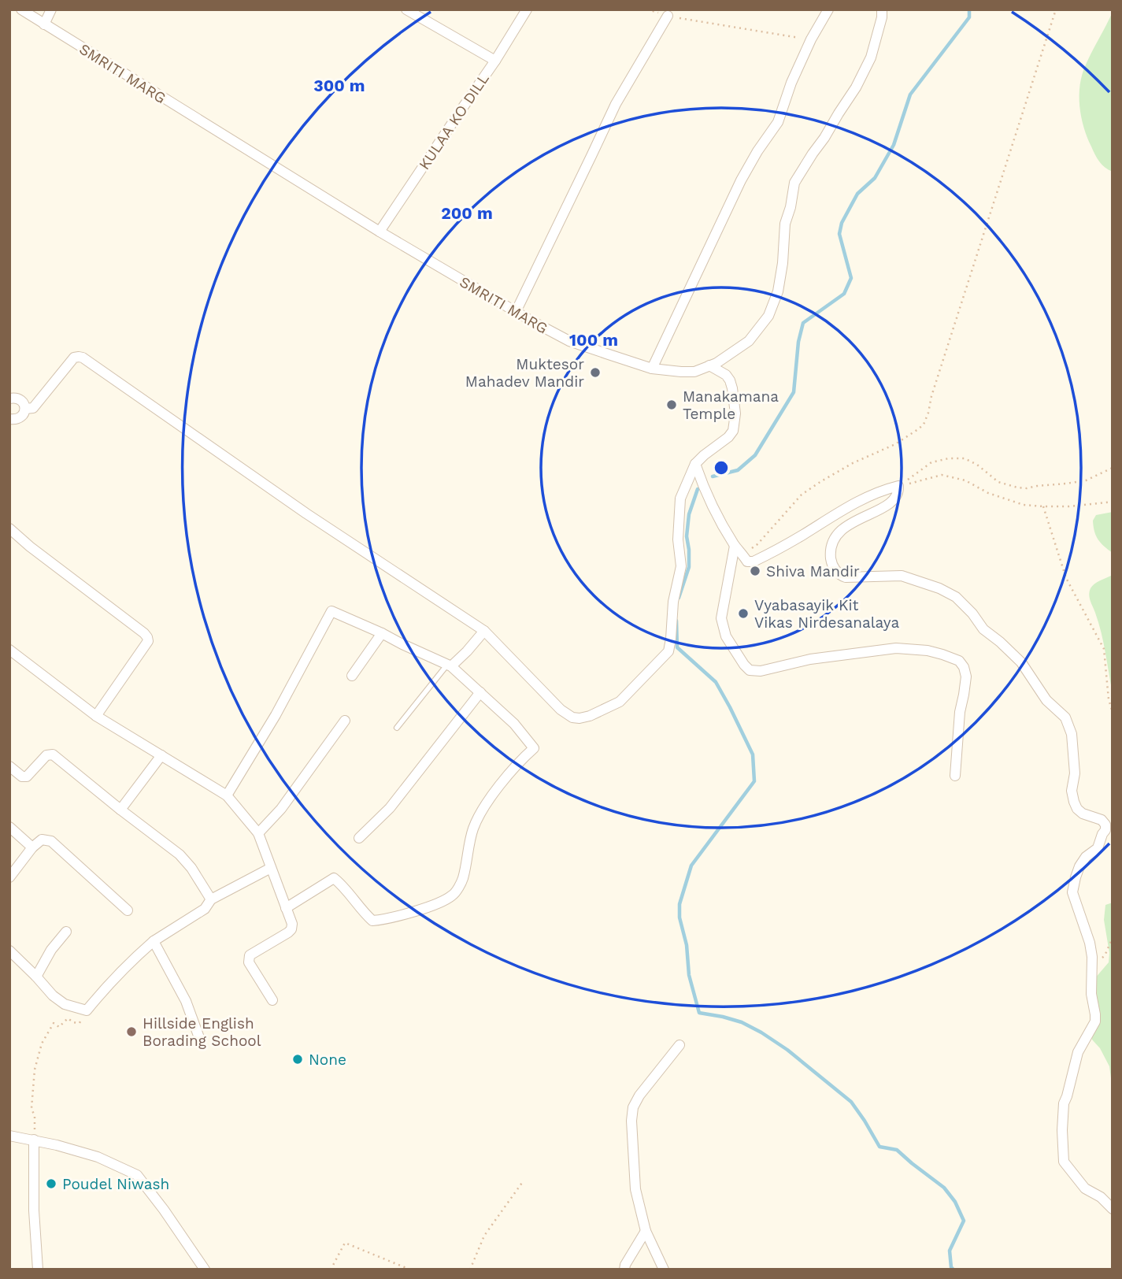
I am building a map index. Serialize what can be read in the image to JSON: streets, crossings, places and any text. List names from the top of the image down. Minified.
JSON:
{"streets":{"street":["SMRITI MARG","KULAA KO DILL"]},"crossings":[["SMRITI MARG","KULAA KO DILL"]],"places":["Muktesor Mahadev Mandir","Manakamana Temple","Shiva Mandir","Vyabasayik Kit Vikas Nirdesanalaya","Hillside English Borading School","None","Poudel Niwash"],"rings":["300 m","200 m","100 m"]}
